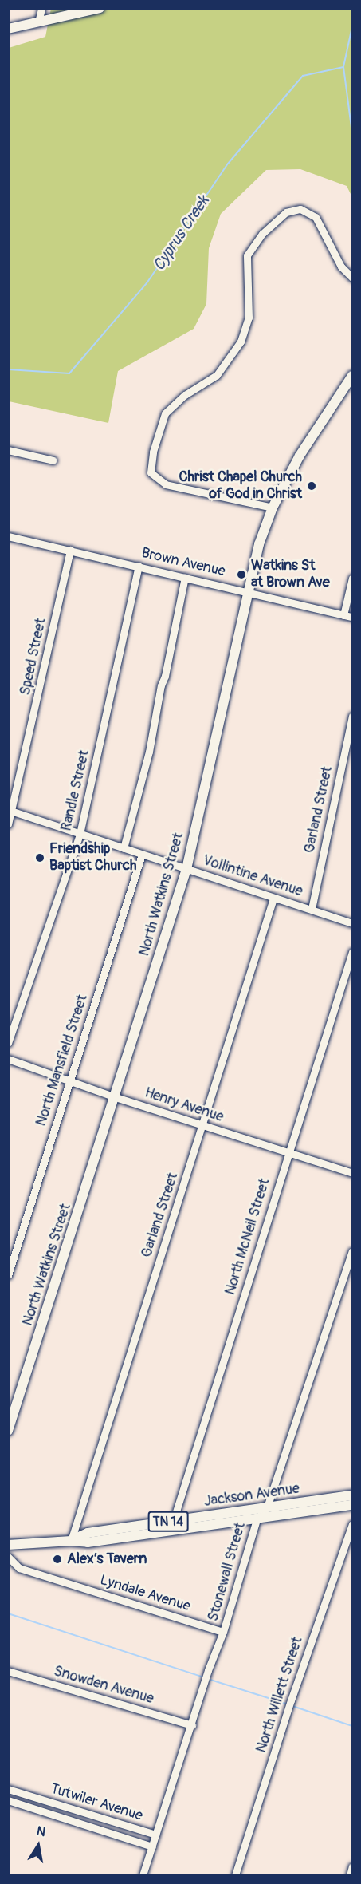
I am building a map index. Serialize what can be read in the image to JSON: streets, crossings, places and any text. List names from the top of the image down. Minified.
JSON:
{"streets":{"main road":["North Watkins Street","Jackson Avenue","TN 14"],"street":["Brown Avenue","Speed Street","Randle Street","Garland Street","Vollintine Avenue","North Mansfield Street","Henry Avenue","North McNeil Street","Stonewall Street","Lyndale Avenue","Snowden Avenue","North Willett Street","Tutwiler Avenue"]},"crossings":[["Brown Avenue","Speed Street"],["Brown Avenue","Randle Street"],["Brown Avenue","North Watkins Street"],["Speed Street","Vollintine Avenue"],["Randle Street","Vollintine Avenue"],["Garland Street","Vollintine Avenue"],["Garland Street","Henry Avenue"],["Garland Street","Jackson Avenue"],["Vollintine Avenue","North Watkins Street"],["Vollintine Avenue","North Mansfield Street"],["North Watkins Street","Henry Avenue"],["North Mansfield Street","Henry Avenue"],["Henry Avenue","North McNeil Street"],["North McNeil Street","Jackson Avenue"],["Jackson Avenue","Stonewall Street"],["Stonewall Street","Lyndale Avenue"],["Stonewall Street","Snowden Avenue"],["Stonewall Street","Tutwiler Avenue"]],"water":["Cyprus Creek"],"places":["Christ Chapel Church of God in Christ","Watkins St at Brown Ave","Friendship Baptist Church","Alex’s Tavern"],"north":"top"}
